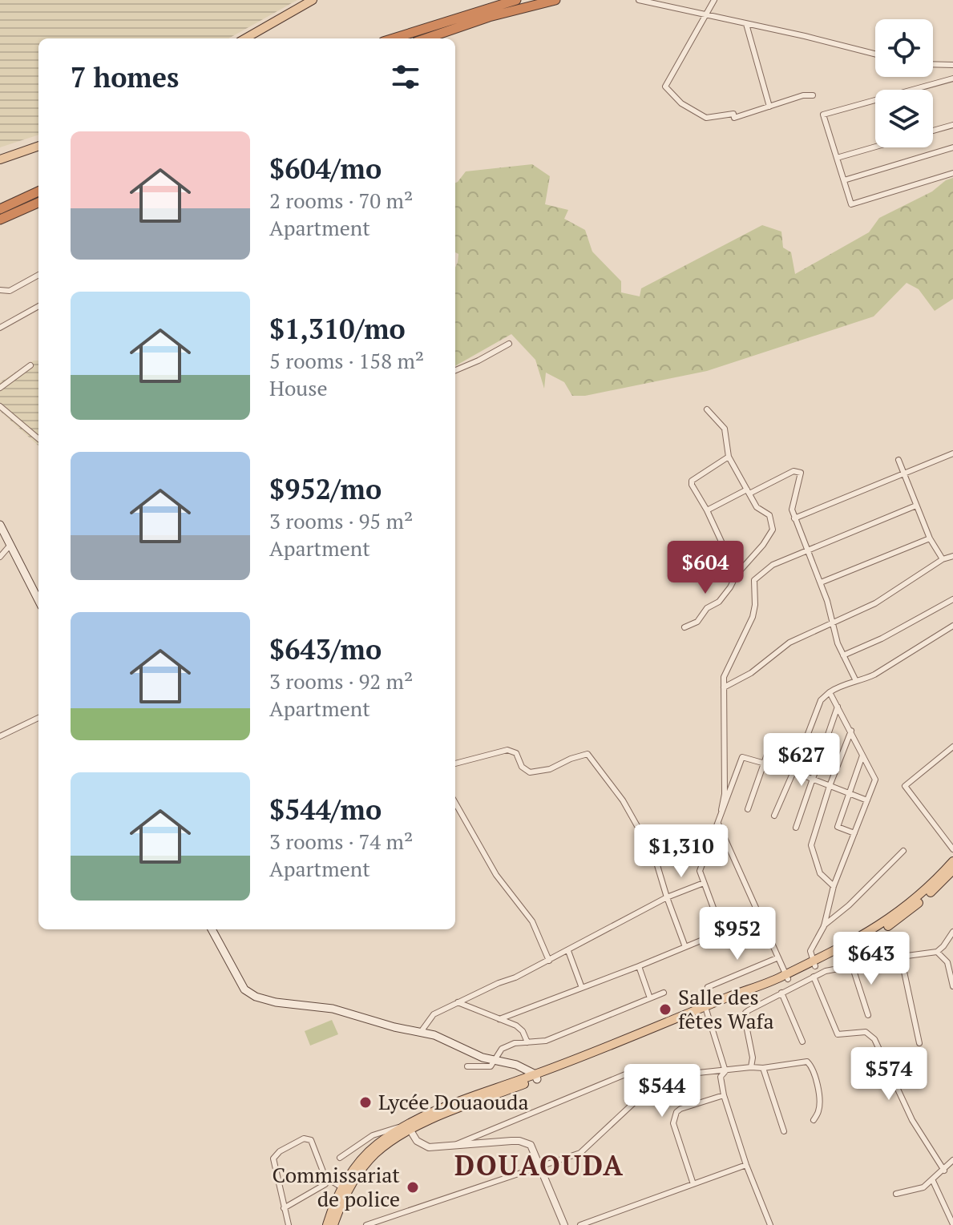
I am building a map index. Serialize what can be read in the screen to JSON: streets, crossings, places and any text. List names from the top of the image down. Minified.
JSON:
{"districts":["DOUAOUDA"],"places":["Salle des fêtes Wafa","Lycée Douaouda","Commissariat de police"],"page":{"heading":"7 homes","list":[{"name":"$604/mo","note":"2 rooms · 70 m² · Apartment"},{"name":"$1,310/mo","note":"5 rooms · 158 m² · House"},{"name":"$952/mo","note":"3 rooms · 95 m² · Apartment"},{"name":"$643/mo","note":"3 rooms · 92 m² · Apartment"},{"name":"$544/mo","note":"3 rooms · 74 m² · Apartment"}],"price":["$604","$627","$1,310","$952","$643","$574","$544"]}}
